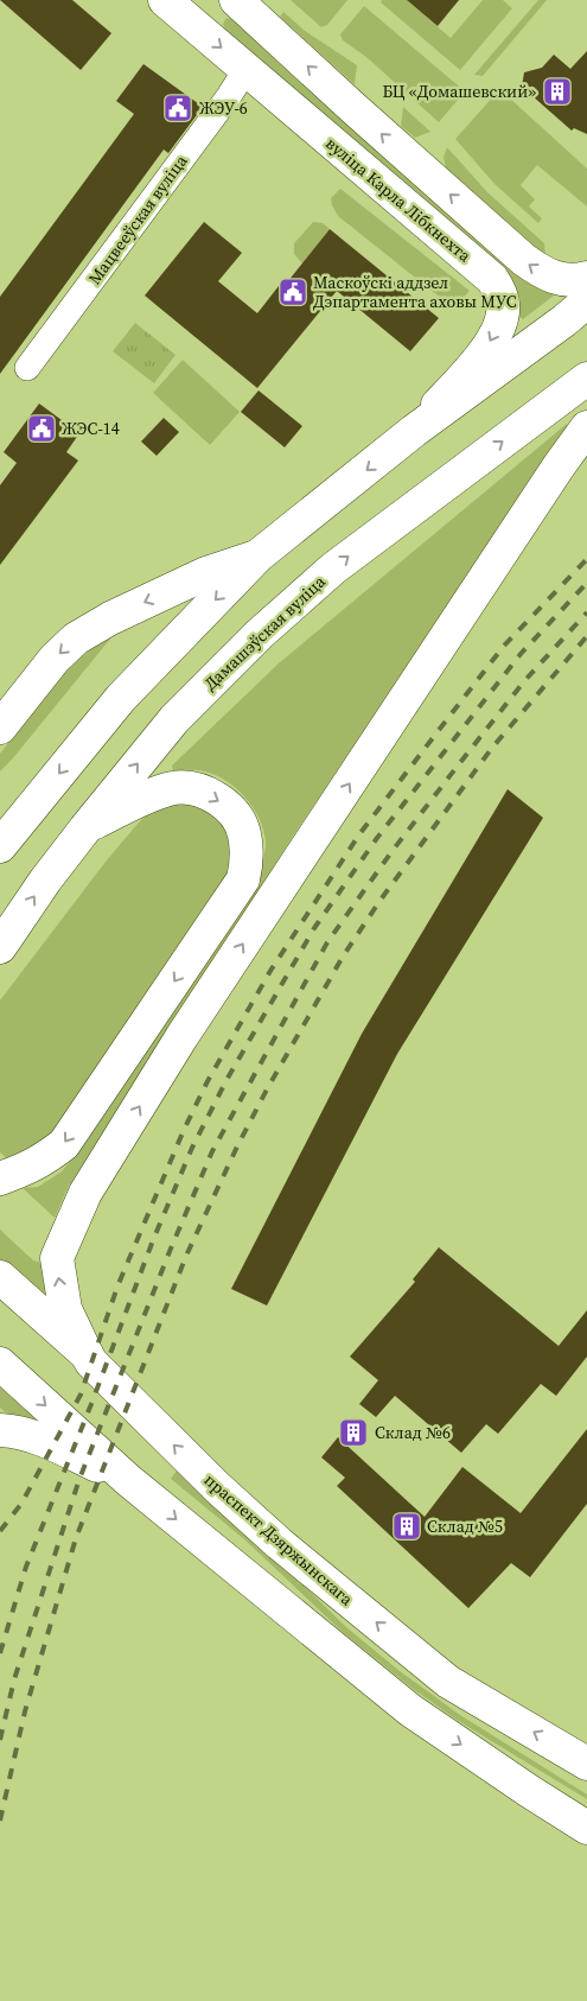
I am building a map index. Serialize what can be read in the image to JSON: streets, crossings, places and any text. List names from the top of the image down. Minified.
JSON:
{"streets":{"main road":["вуліца Карла Лібкнехта","Дамашэўская вуліца","праспект Дзяржынскага"],"street":["Мацвееўская вуліца"]},"crossings":[["вуліца Карла Лібкнехта","Мацвееўская вуліца"]],"places":{"building":["БЦ «Домашевский»","Склад №6","Склад №5"],"public building":["ЖЭУ-6","Маскоўскі аддзел Дэпартамента аховы МУС","ЖЭС-14"]}}
